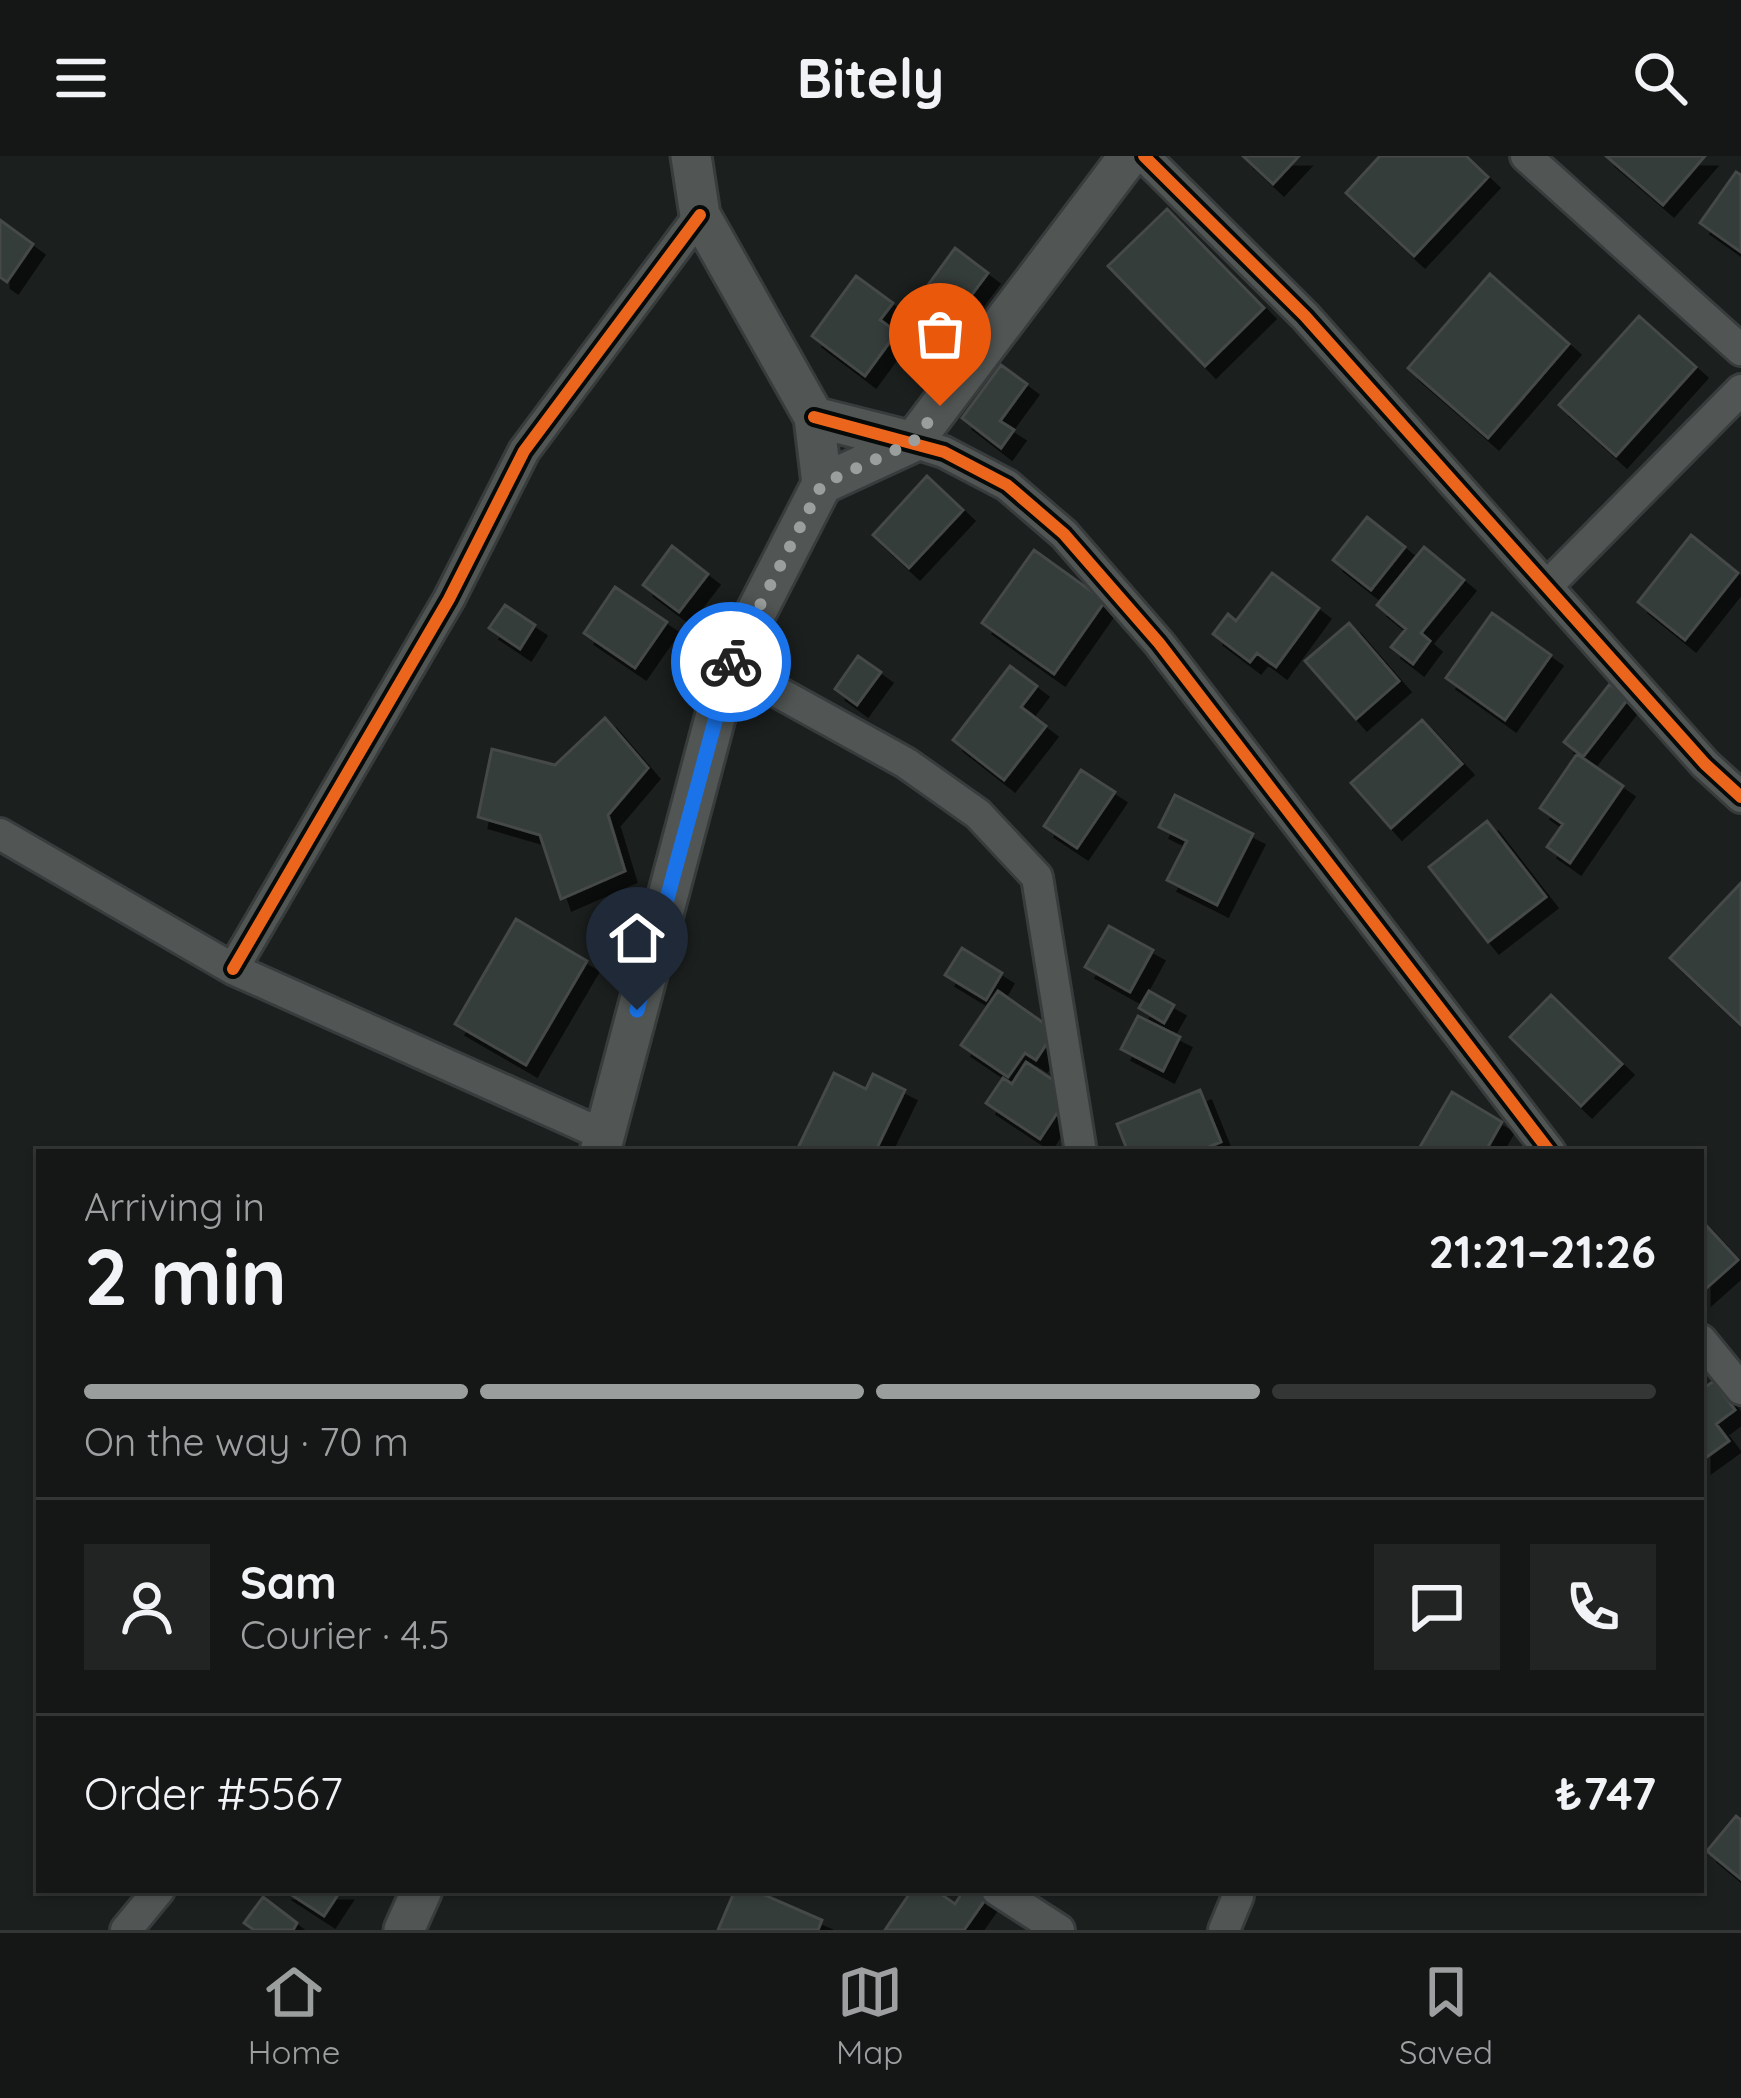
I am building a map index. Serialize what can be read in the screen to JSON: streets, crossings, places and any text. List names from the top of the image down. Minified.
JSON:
{"page":{"header":"Bitely","heading":["2 min","Arriving in","21:21–21:26"],"panel":["Sam","Courier · 4.5","Order #5567","₺747"],"bar":"On the way · 70 m","tabs":["Home","Map","Saved"]}}
